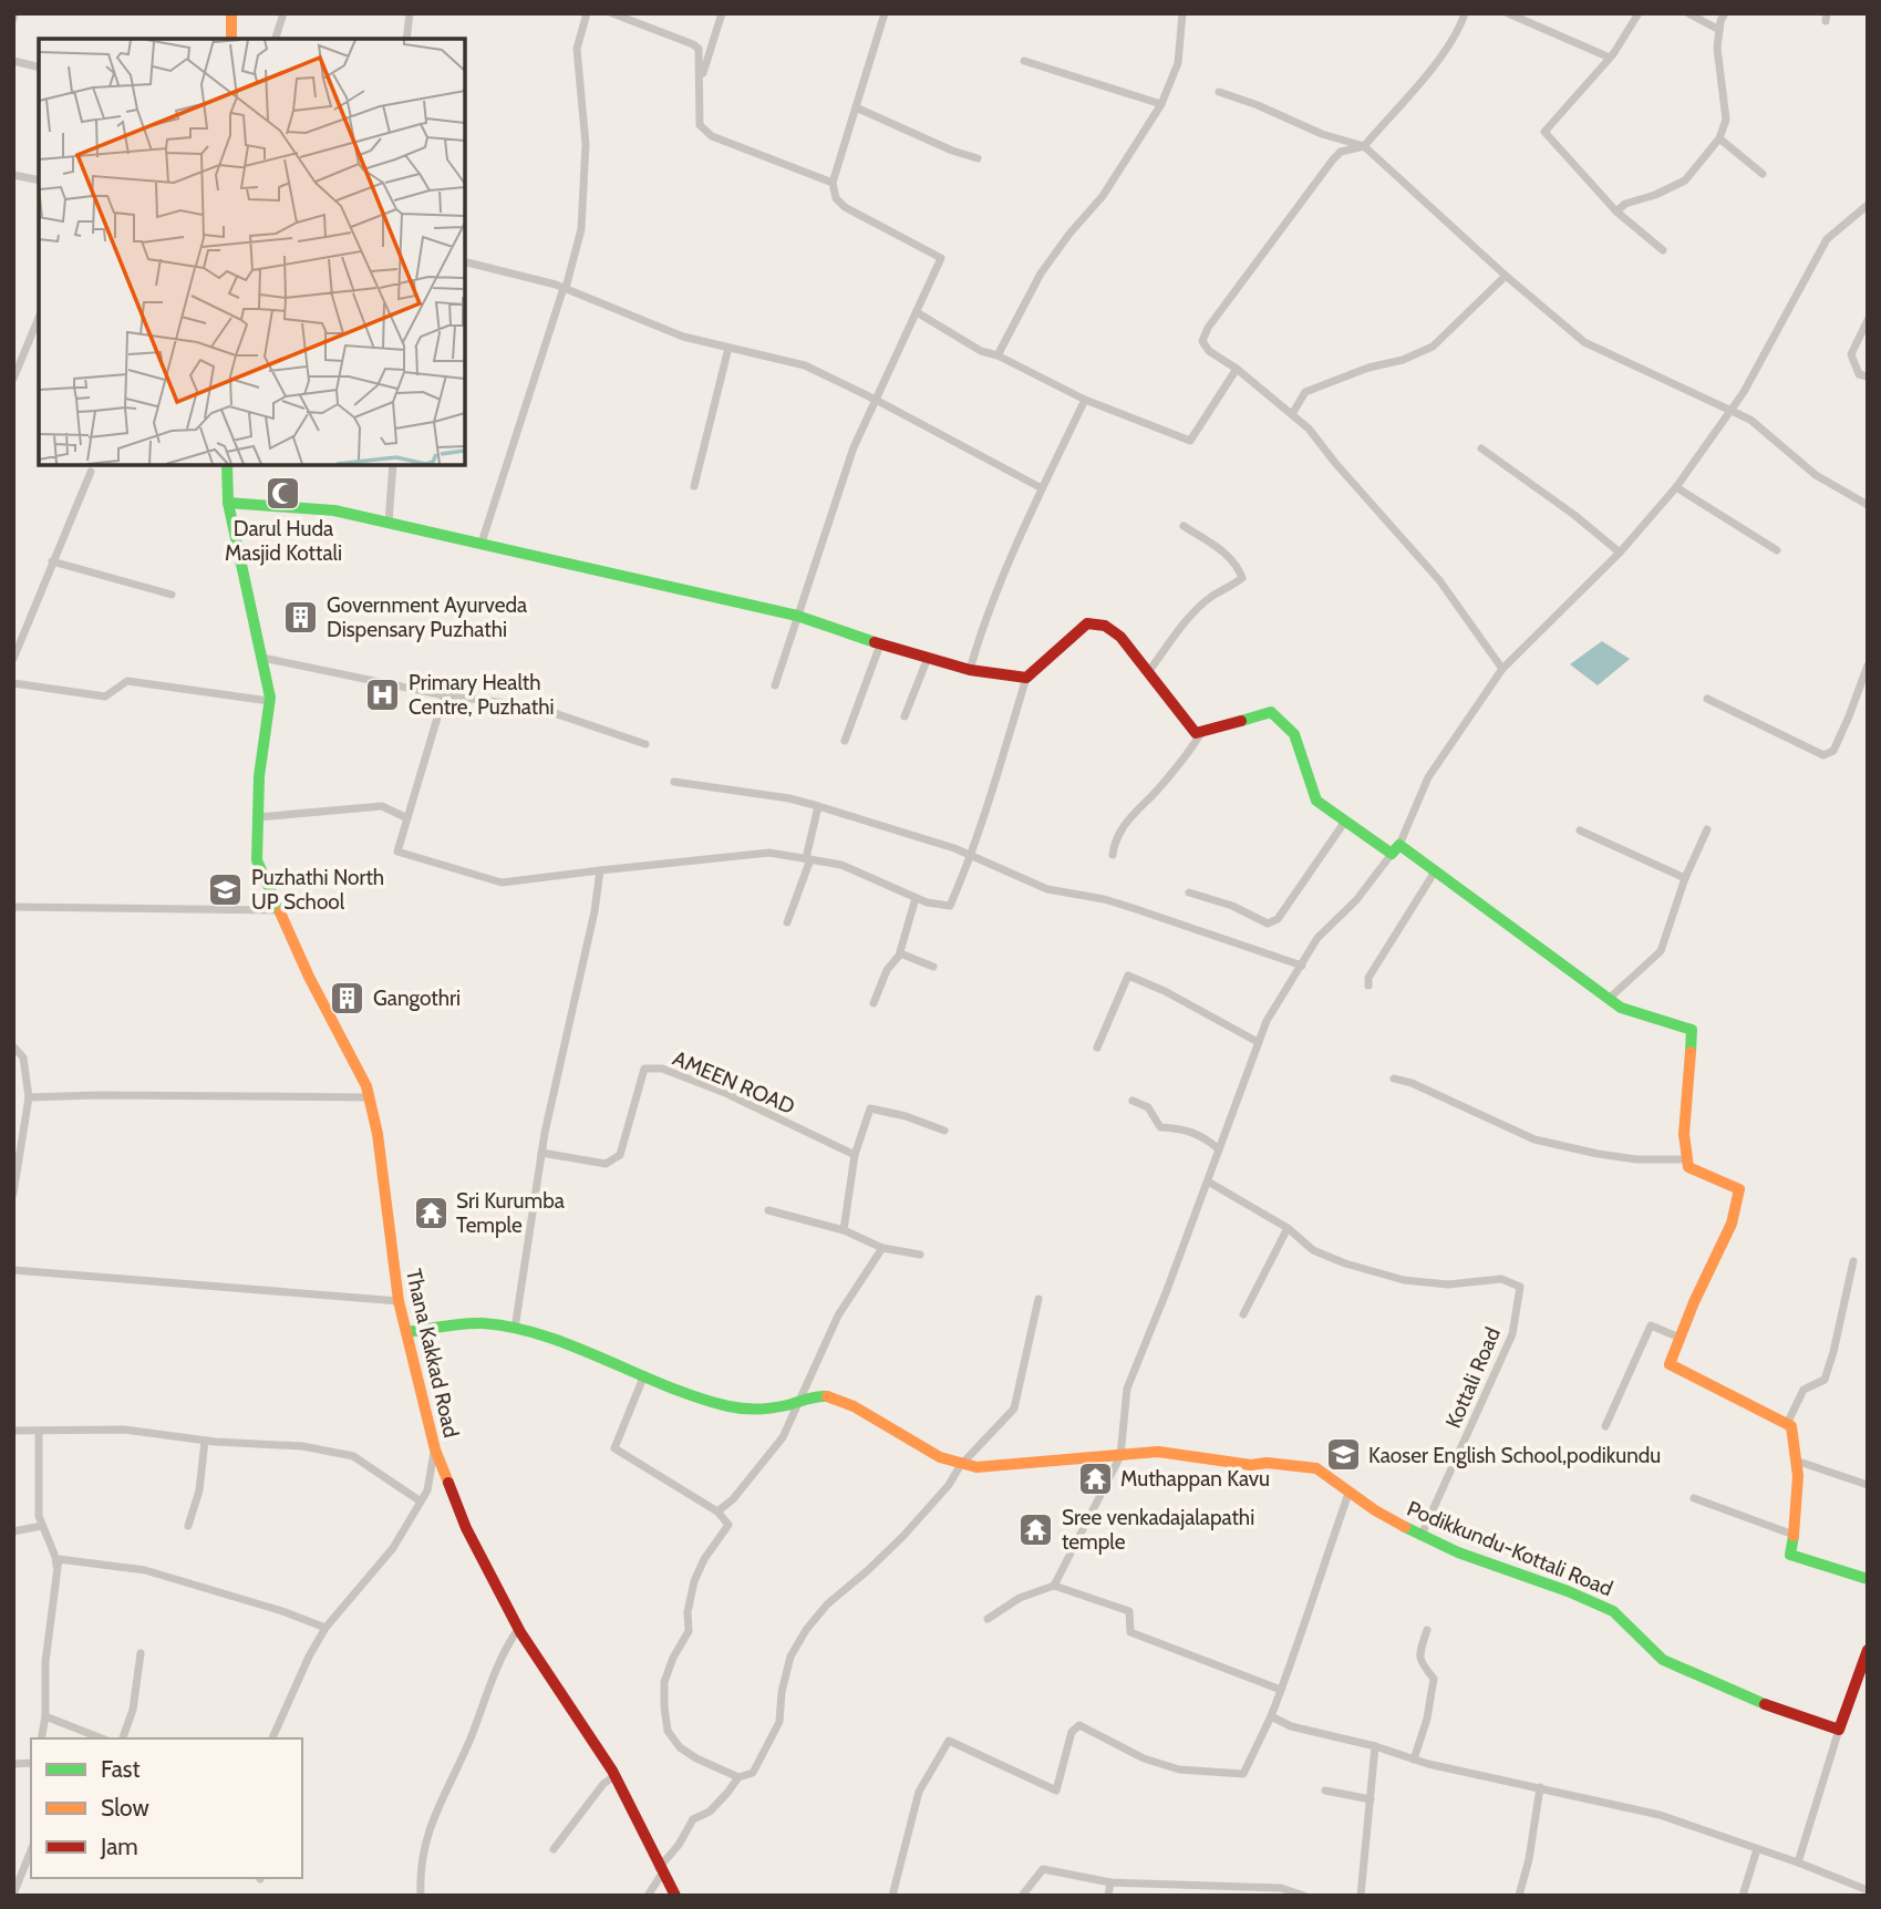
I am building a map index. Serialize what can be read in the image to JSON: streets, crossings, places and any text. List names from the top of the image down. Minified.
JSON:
{"streets":{"main road":["Thana Kakkad Road","Podikkundu-Kottali Road"],"street":["AMEEN ROAD","Kottali Road"]},"crossings":[["Thana Kakkad Road","Podikkundu-Kottali Road"],["Kottali Road","Podikkundu-Kottali Road"]],"places":{"mosque":["Darul Huda Masjid Kottali"],"building":["Government Ayurveda Dispensary Puzhathi","Gangothri"],"hospital":["Primary Health Centre, Puzhathi"],"school or university":["Puzhathi North UP School","Kaoser English School,podikundu"],"temple":["Sri Kurumba Temple","Muthappan Kavu","Sree venkadajalapathi temple"]},"legend":["Fast","Slow","Jam"]}
